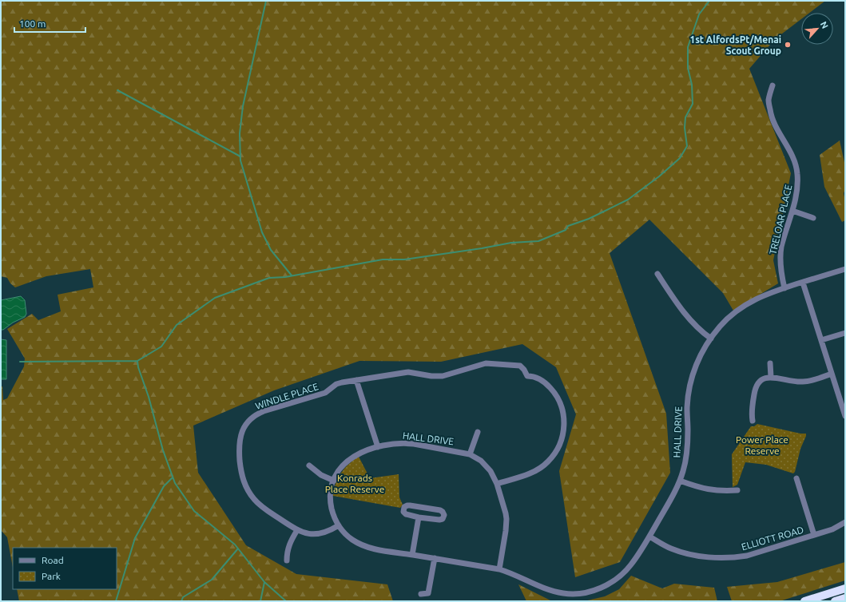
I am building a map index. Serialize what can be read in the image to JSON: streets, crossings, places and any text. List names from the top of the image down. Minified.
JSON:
{"streets":{"street":["TRELOAR PLACE","WINDLE PLACE","HALL DRIVE","ELLIOTT ROAD"]},"crossings":[["TRELOAR PLACE","HALL DRIVE"],["WINDLE PLACE","HALL DRIVE"],["HALL DRIVE","ELLIOTT ROAD"]],"parks":["Power Place Reserve","Konrads Place Reserve"],"places":["1st AlfordsPt/Menai Scout Group"],"legend":["Road","Park"],"scale_bar":"100 m","north":"top right"}
